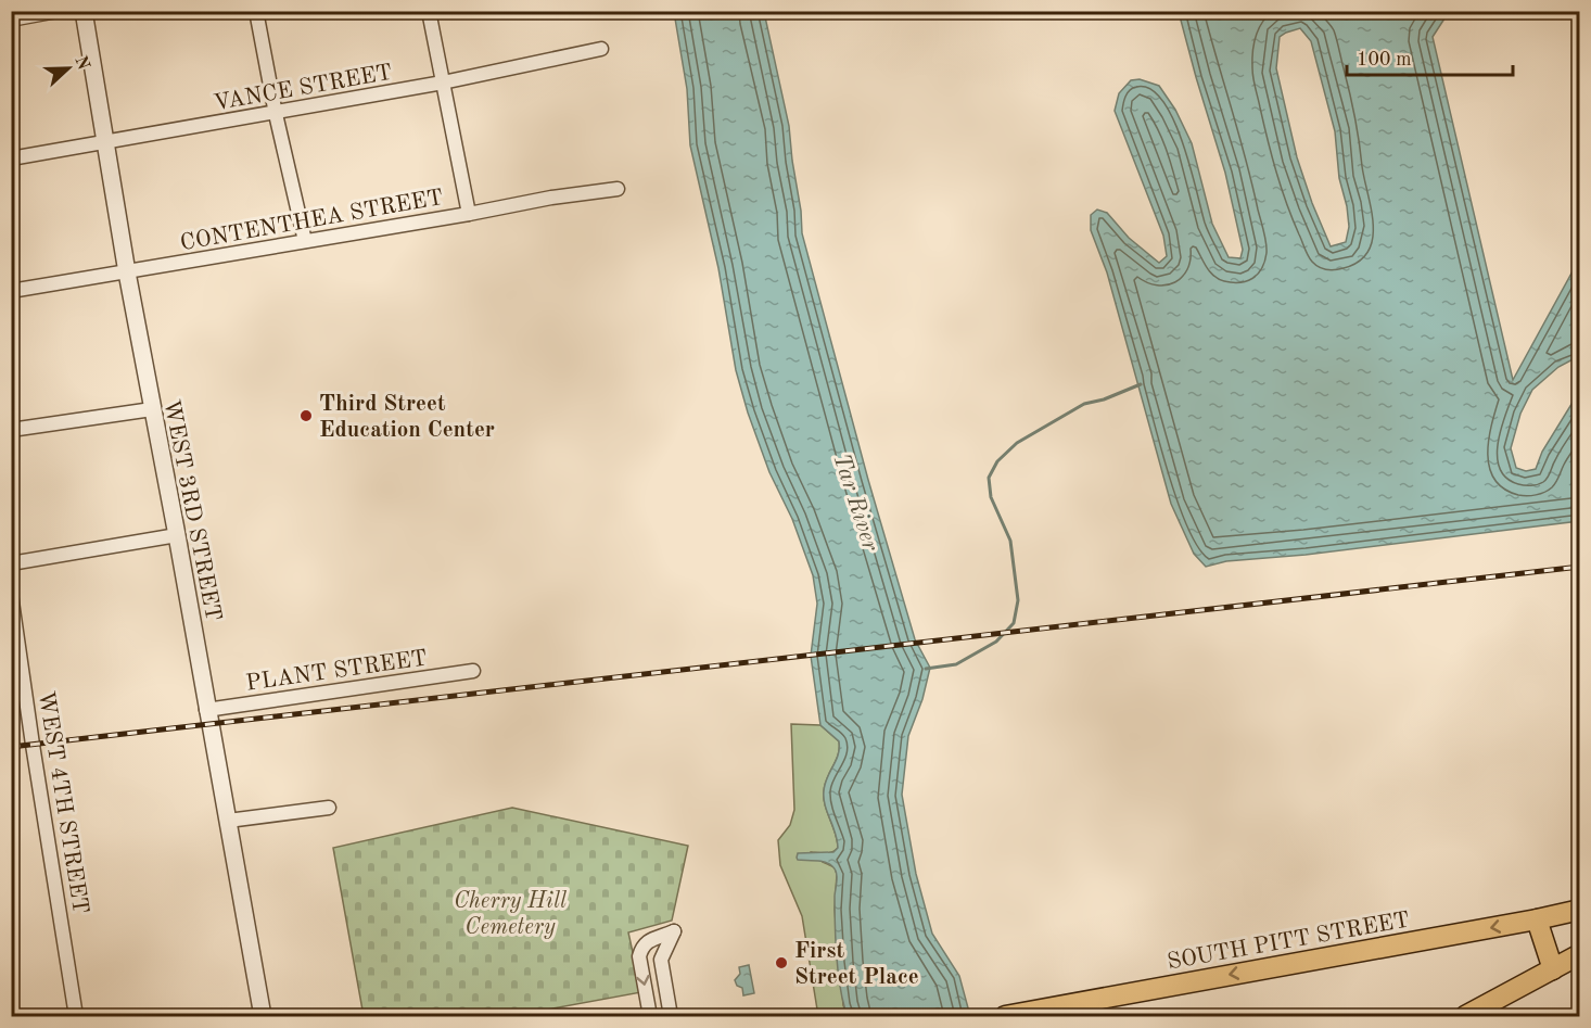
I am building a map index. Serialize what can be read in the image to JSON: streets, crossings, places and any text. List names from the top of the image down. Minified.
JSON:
{"streets":{"main road":["SOUTH PITT STREET"],"street":["VANCE STREET","CONTENTHEA STREET","WEST 3RD STREET","PLANT STREET","WEST 4TH STREET"]},"crossings":[["VANCE STREET","WEST 3RD STREET"],["CONTENTHEA STREET","WEST 3RD STREET"],["WEST 3RD STREET","PLANT STREET"]],"one_way":["SOUTH PITT STREET"],"water":["Tar River"],"parks":["Cherry Hill Cemetery"],"places":["Third Street Education Center","First Street Place"],"scale_bar":"100 m","north":"right"}
